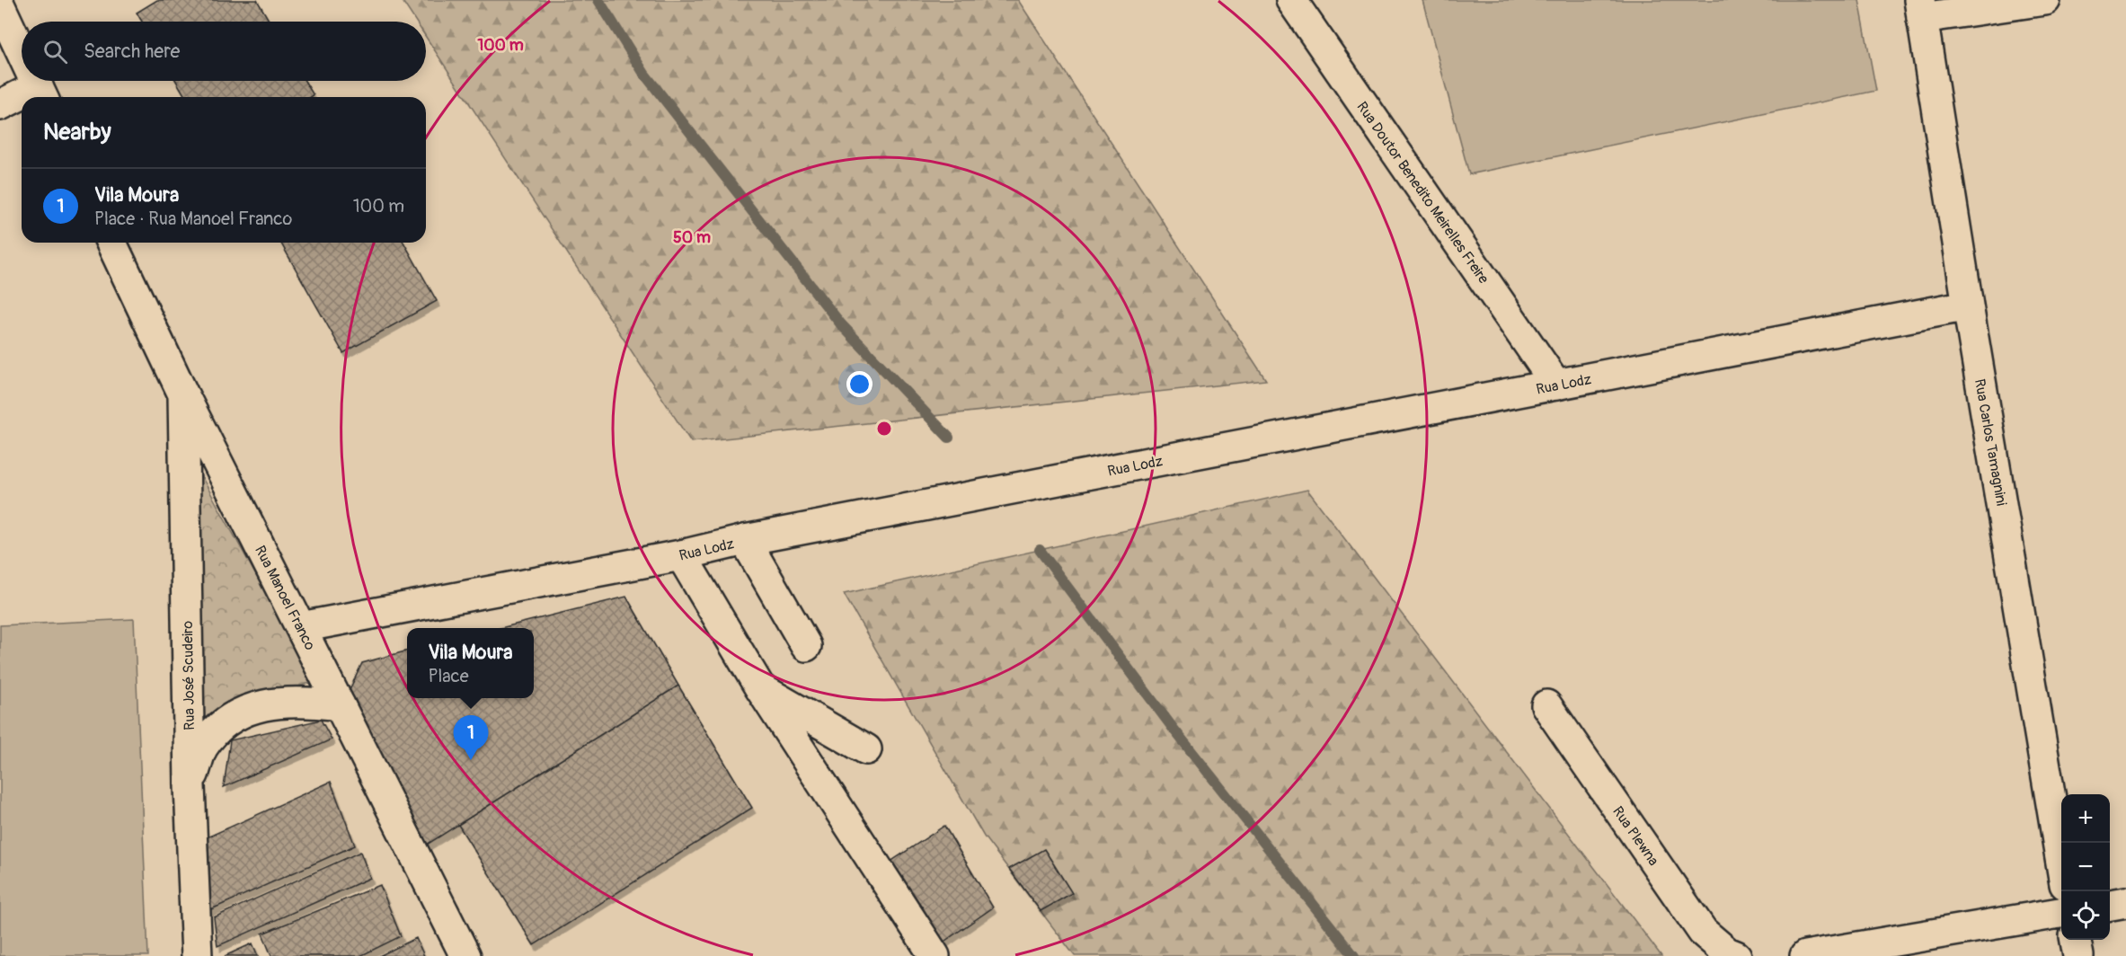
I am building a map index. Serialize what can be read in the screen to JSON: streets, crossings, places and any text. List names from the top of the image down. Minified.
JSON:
{"streets":{"street":["Rua Doutor Benedito Meirelles Freire","Rua Lodz","Rua Carlos Tamagnini","Rua Manoel Franco","Rua José Scudeiro","Rua Plewna"]},"crossings":[["Rua Doutor Benedito Meirelles Freire","Rua Lodz"],["Rua Lodz","Rua Carlos Tamagnini"],["Rua Lodz","Rua Manoel Franco"],["Rua Manoel Franco","Rua José Scudeiro"]],"page":{"search":"Search here","heading":"Nearby","list":[{"mark":"1","name":"Vila Moura","note":"Place · Rua Manoel Franco","value":"100 m"}],"popup":["Vila Moura","Place"],"pins":"1","map_buttons":["+","−"]},"rings":["100 m","50 m"]}
